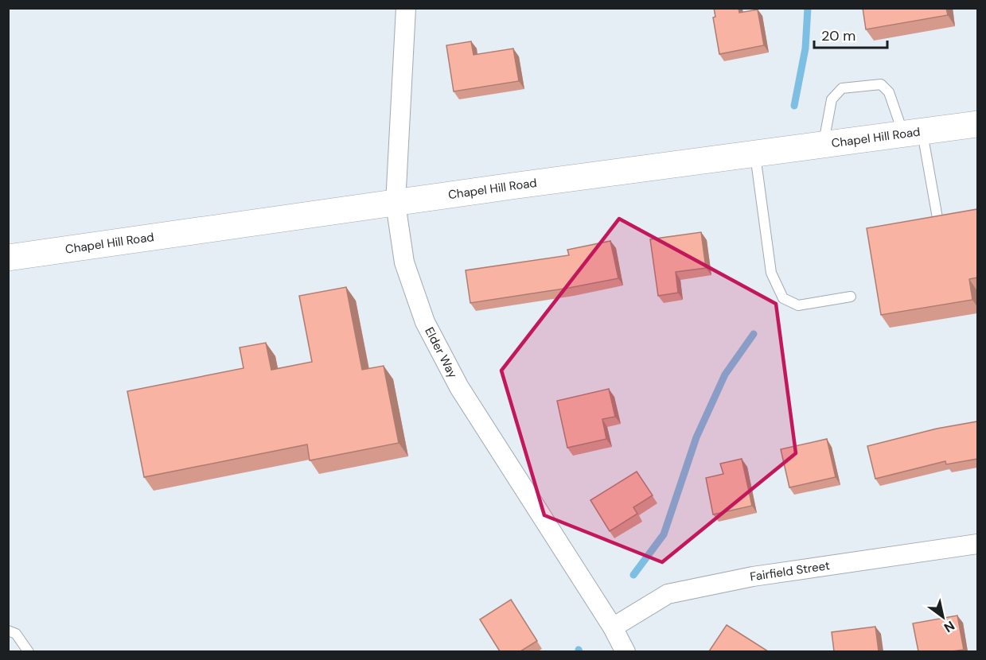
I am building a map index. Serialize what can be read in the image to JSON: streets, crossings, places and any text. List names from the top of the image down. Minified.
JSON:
{"streets":{"main road":["Chapel Hill Road"],"street":["Elder Way","Fairfield Street"]},"crossings":[["Chapel Hill Road","Elder Way"],["Elder Way","Fairfield Street"]],"scale_bar":"20 m","north":"bottom right"}
